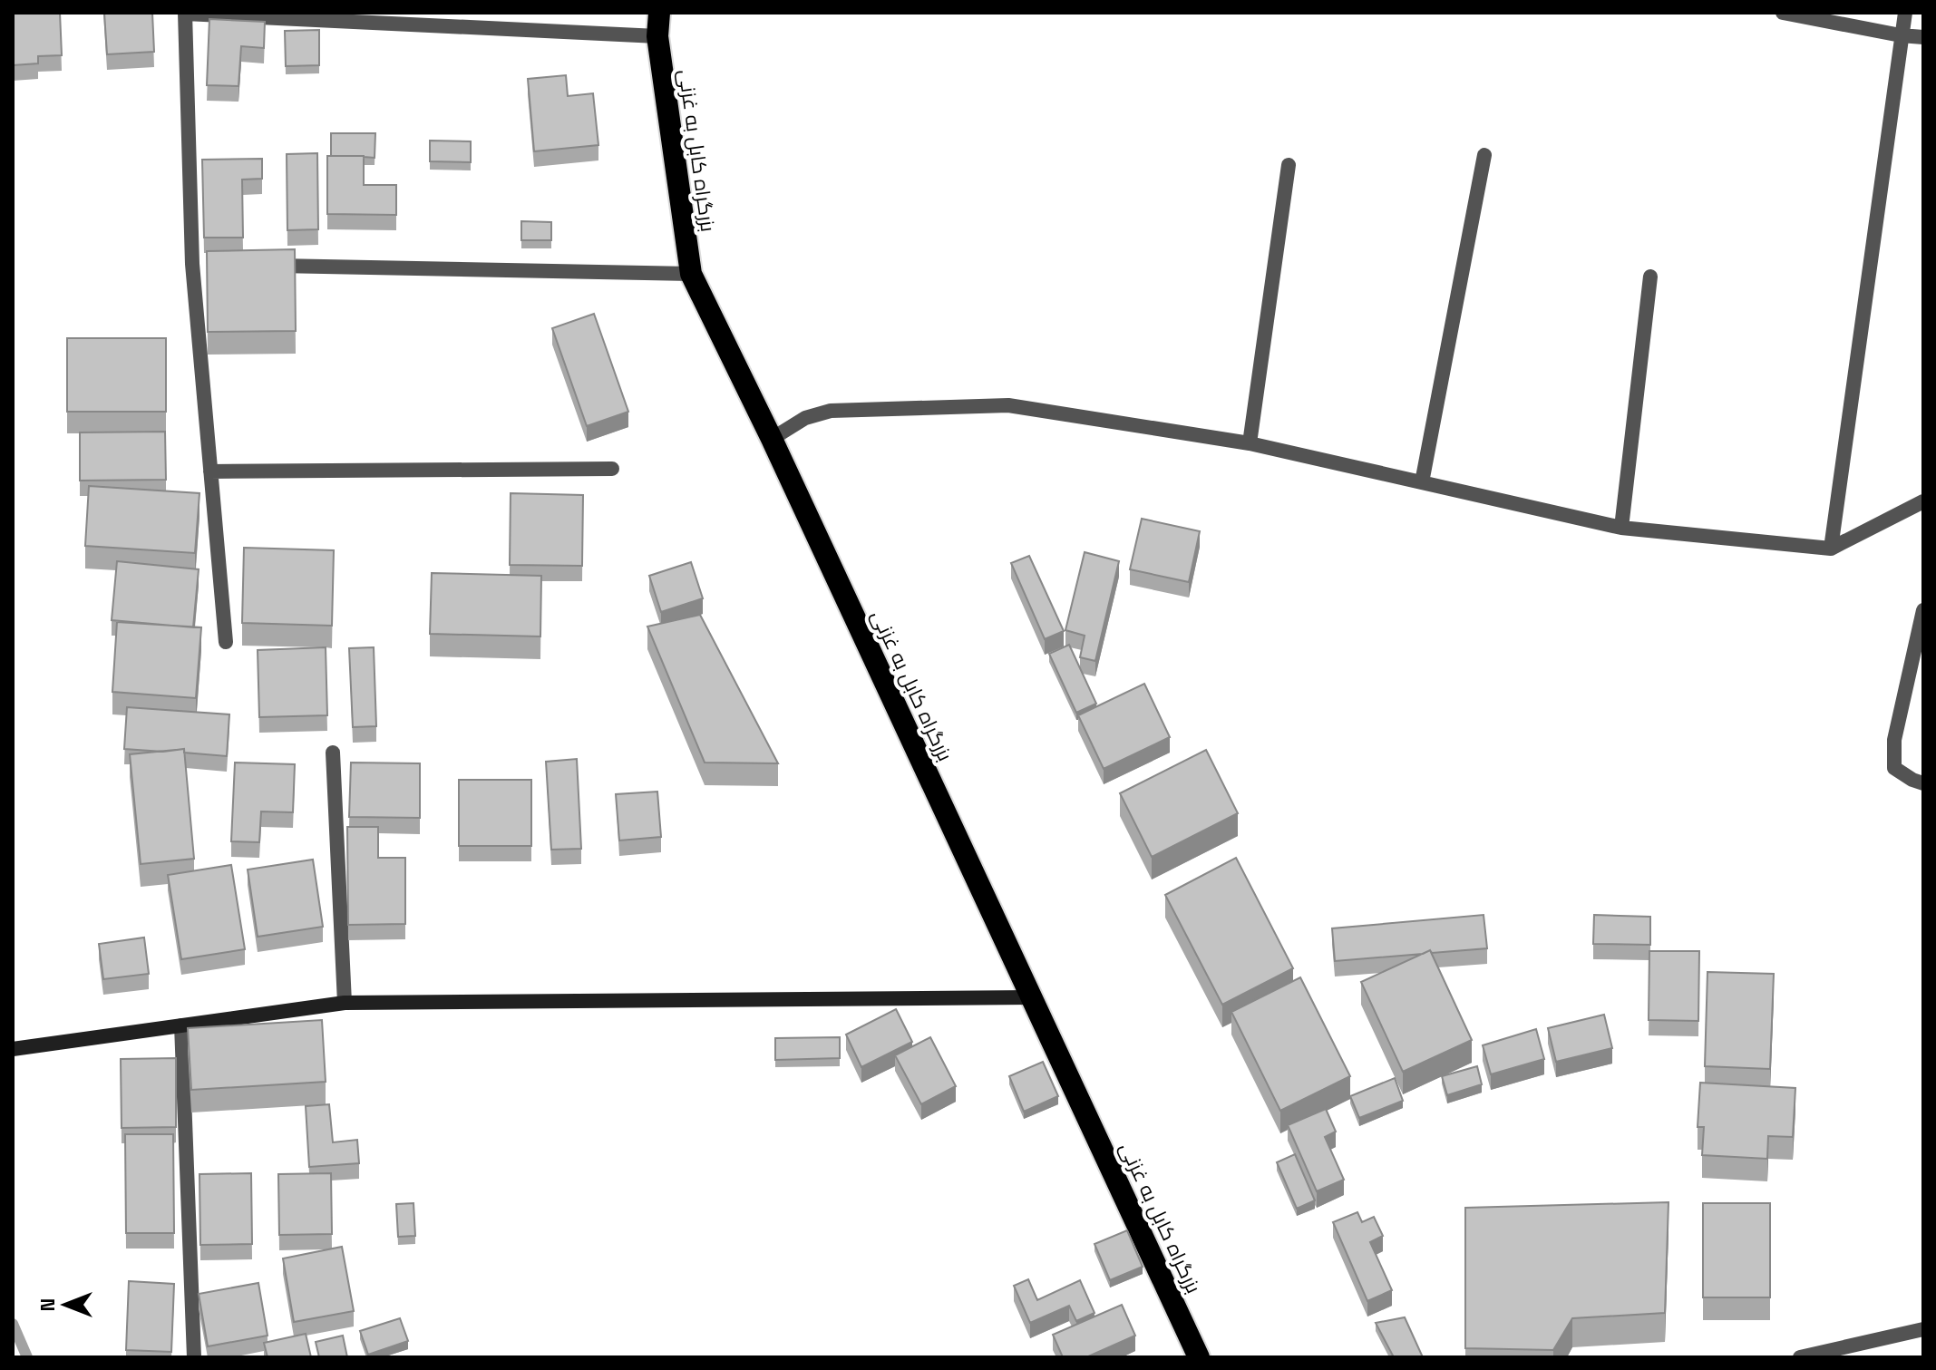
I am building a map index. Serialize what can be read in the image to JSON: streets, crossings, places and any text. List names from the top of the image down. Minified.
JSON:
{"streets":{"highway":["بزرگراه کابل به غزنی"]},"north":"left"}
